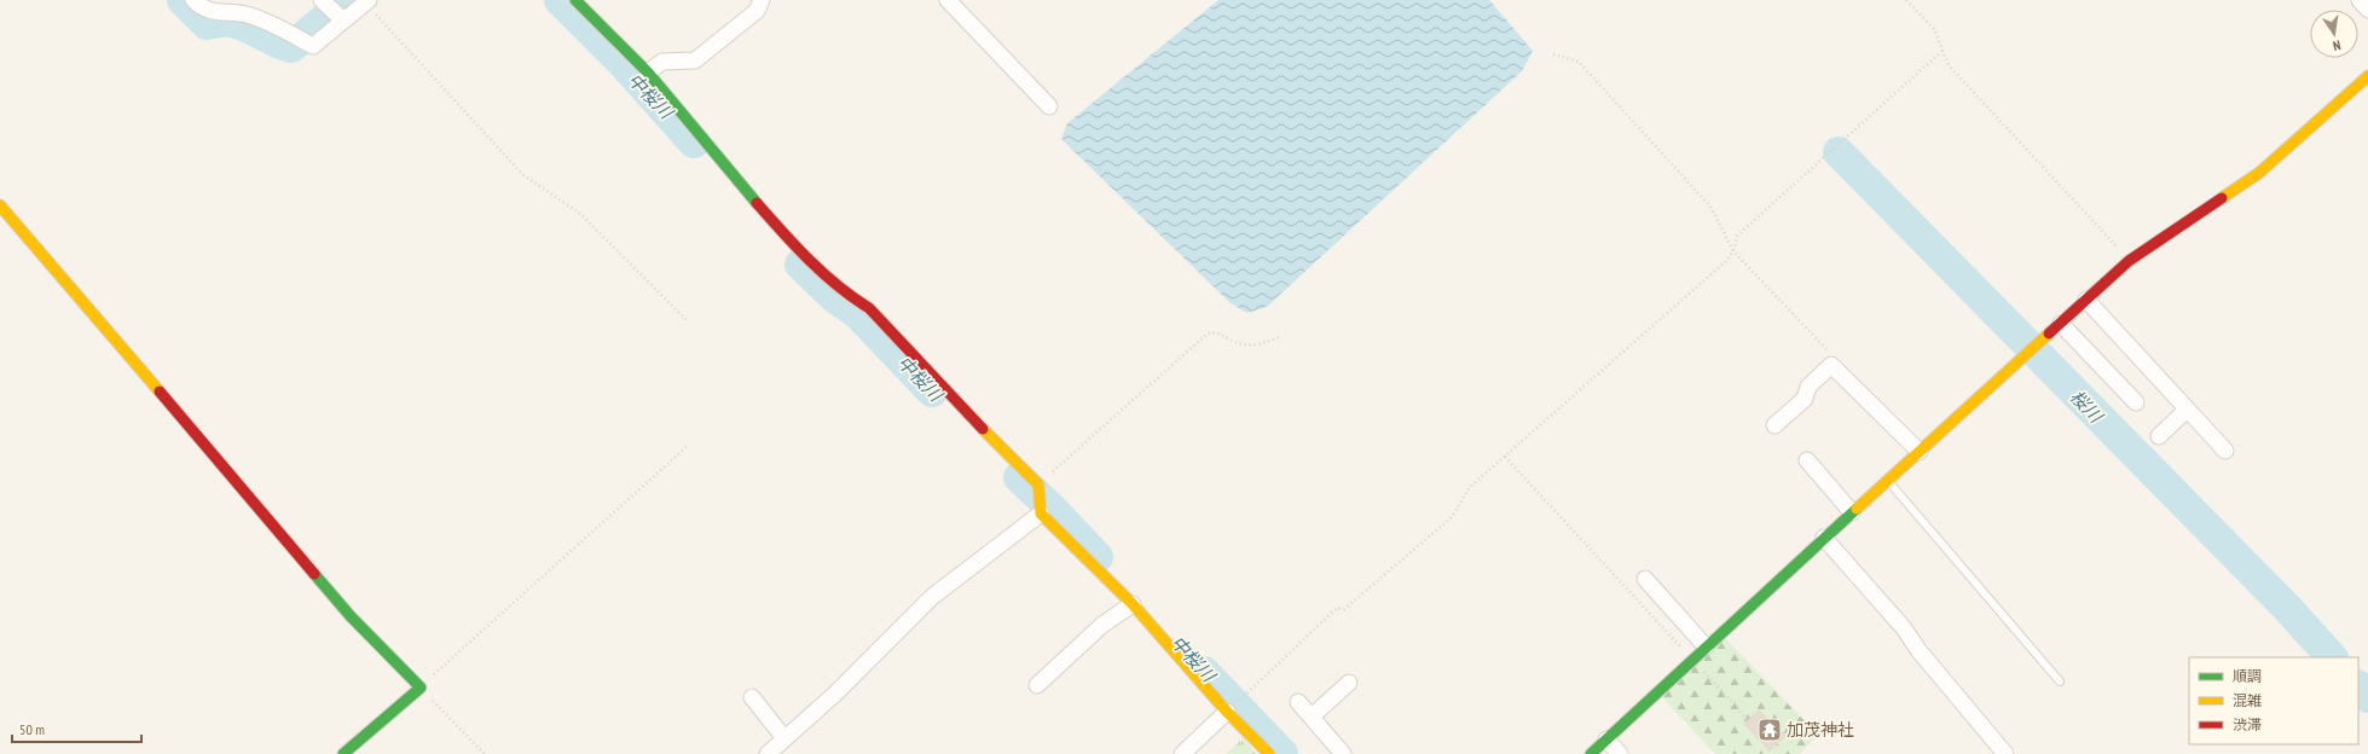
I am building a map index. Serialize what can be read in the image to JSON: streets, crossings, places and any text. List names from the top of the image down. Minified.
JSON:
{"water":["中桜川","桜川"],"places":{"temple":["加茂神社"]},"legend":["順調","混雑","渋滞"],"scale_bar":"50 m","north":"bottom"}
